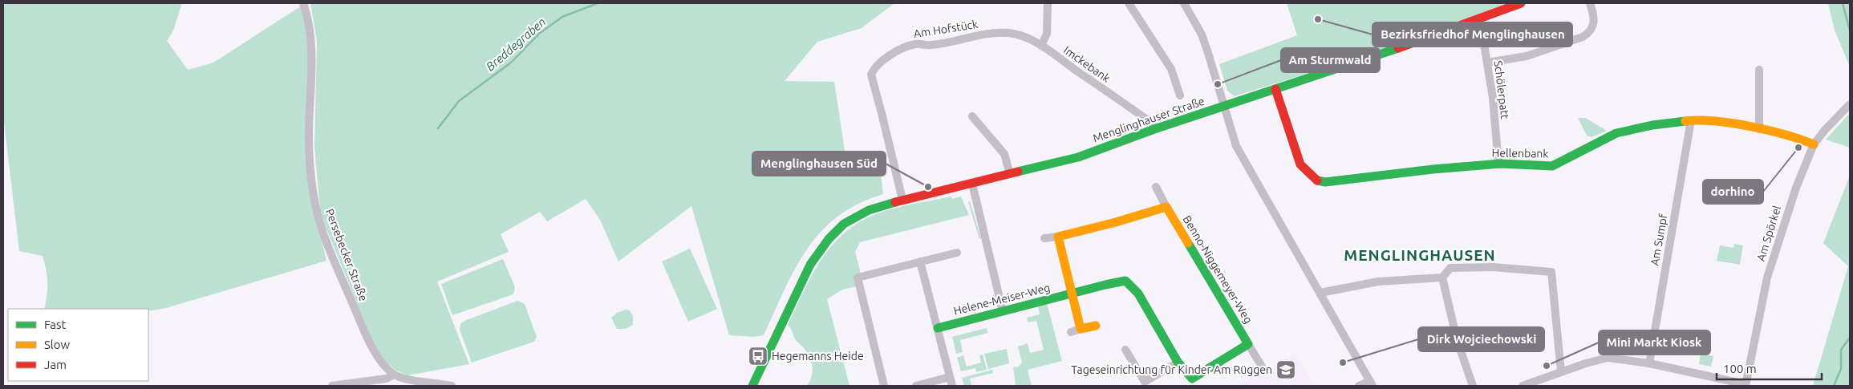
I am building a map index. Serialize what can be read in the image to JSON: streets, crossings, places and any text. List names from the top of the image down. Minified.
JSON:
{"streets":{"street":["Am Hofstück","Imckebank","Schölerpatt","Menglinghauser Straße","Hellenbank","Am Spörkel","Am Sumpf","Persebecker Straße","Benno-Niggemeyer-Weg","Helene-Meiser-Weg"]},"crossings":[["Am Hofstück","Imckebank"],["Am Hofstück","Menglinghauser Straße"],["Imckebank","Menglinghauser Straße"],["Schölerpatt","Menglinghauser Straße"],["Schölerpatt","Hellenbank"],["Menglinghauser Straße","Hellenbank"],["Hellenbank","Am Spörkel"],["Hellenbank","Am Sumpf"],["Benno-Niggemeyer-Weg","Helene-Meiser-Weg"]],"districts":["MENGLINGHAUSEN"],"water":["Breddegraben"],"places":{"other":["Bezirksfriedhof Menglinghausen","Am Sturmwald","dorhino","Menglinghausen Süd","Dirk Wojciechowski","Mini Markt Kiosk"],"bus stop":["Hegemanns Heide"],"school or university":["Tageseinrichtung für Kinder Am Rüggen"]},"legend":["Fast","Slow","Jam"],"scale_bar":"100 m"}
